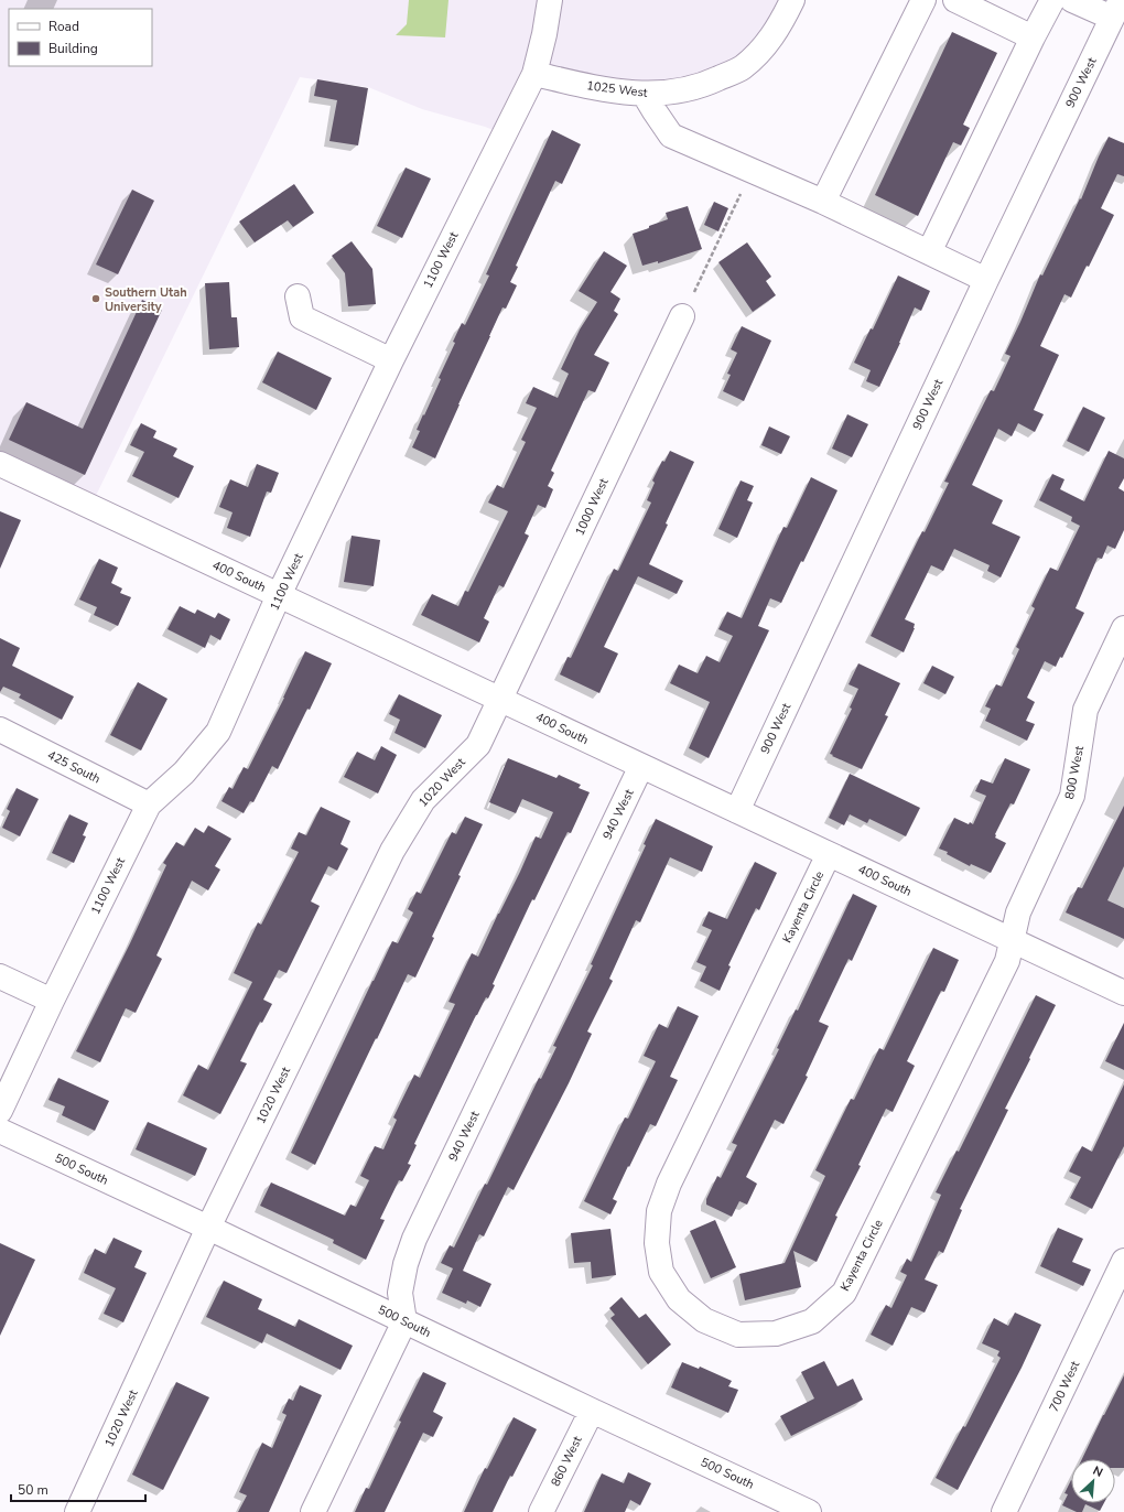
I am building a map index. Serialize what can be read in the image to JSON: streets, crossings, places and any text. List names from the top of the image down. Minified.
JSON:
{"streets":{"street":["900 West","1025 West","1100 West","1000 West","400 South","425 South","800 West","1020 West","940 West","Kayenta Circle","500 South","700 West","860 West"]},"crossings":[["900 West","400 South"],["1025 West","1100 West"],["1100 West","400 South"],["1100 West","425 South"],["1000 West","400 South"],["1000 West","1020 West"],["400 South","800 West"],["400 South","1020 West"],["400 South","940 West"],["400 South","Kayenta Circle"],["800 West","Kayenta Circle"],["1020 West","500 South"],["940 West","500 South"],["500 South","860 West"]],"places":["Southern Utah University"],"legend":["Road","Building"],"scale_bar":"50 m","north":"top right"}
